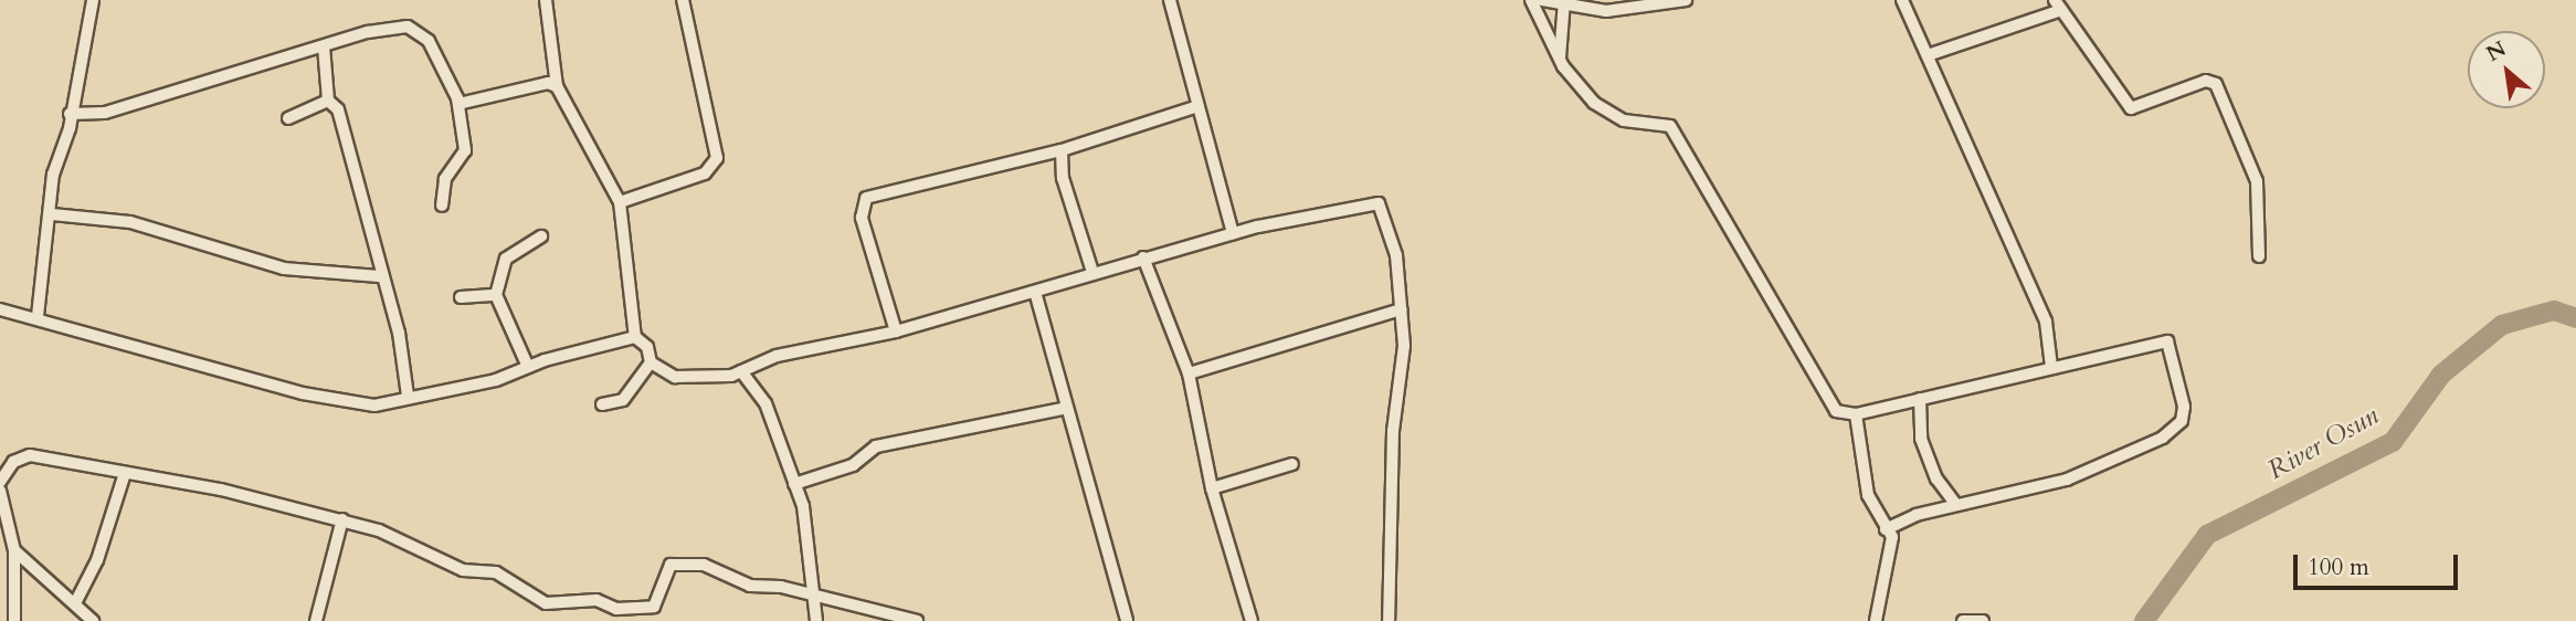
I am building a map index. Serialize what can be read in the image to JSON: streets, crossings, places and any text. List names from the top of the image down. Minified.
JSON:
{"water":["River Osun"],"scale_bar":"100 m","north":"top left"}
